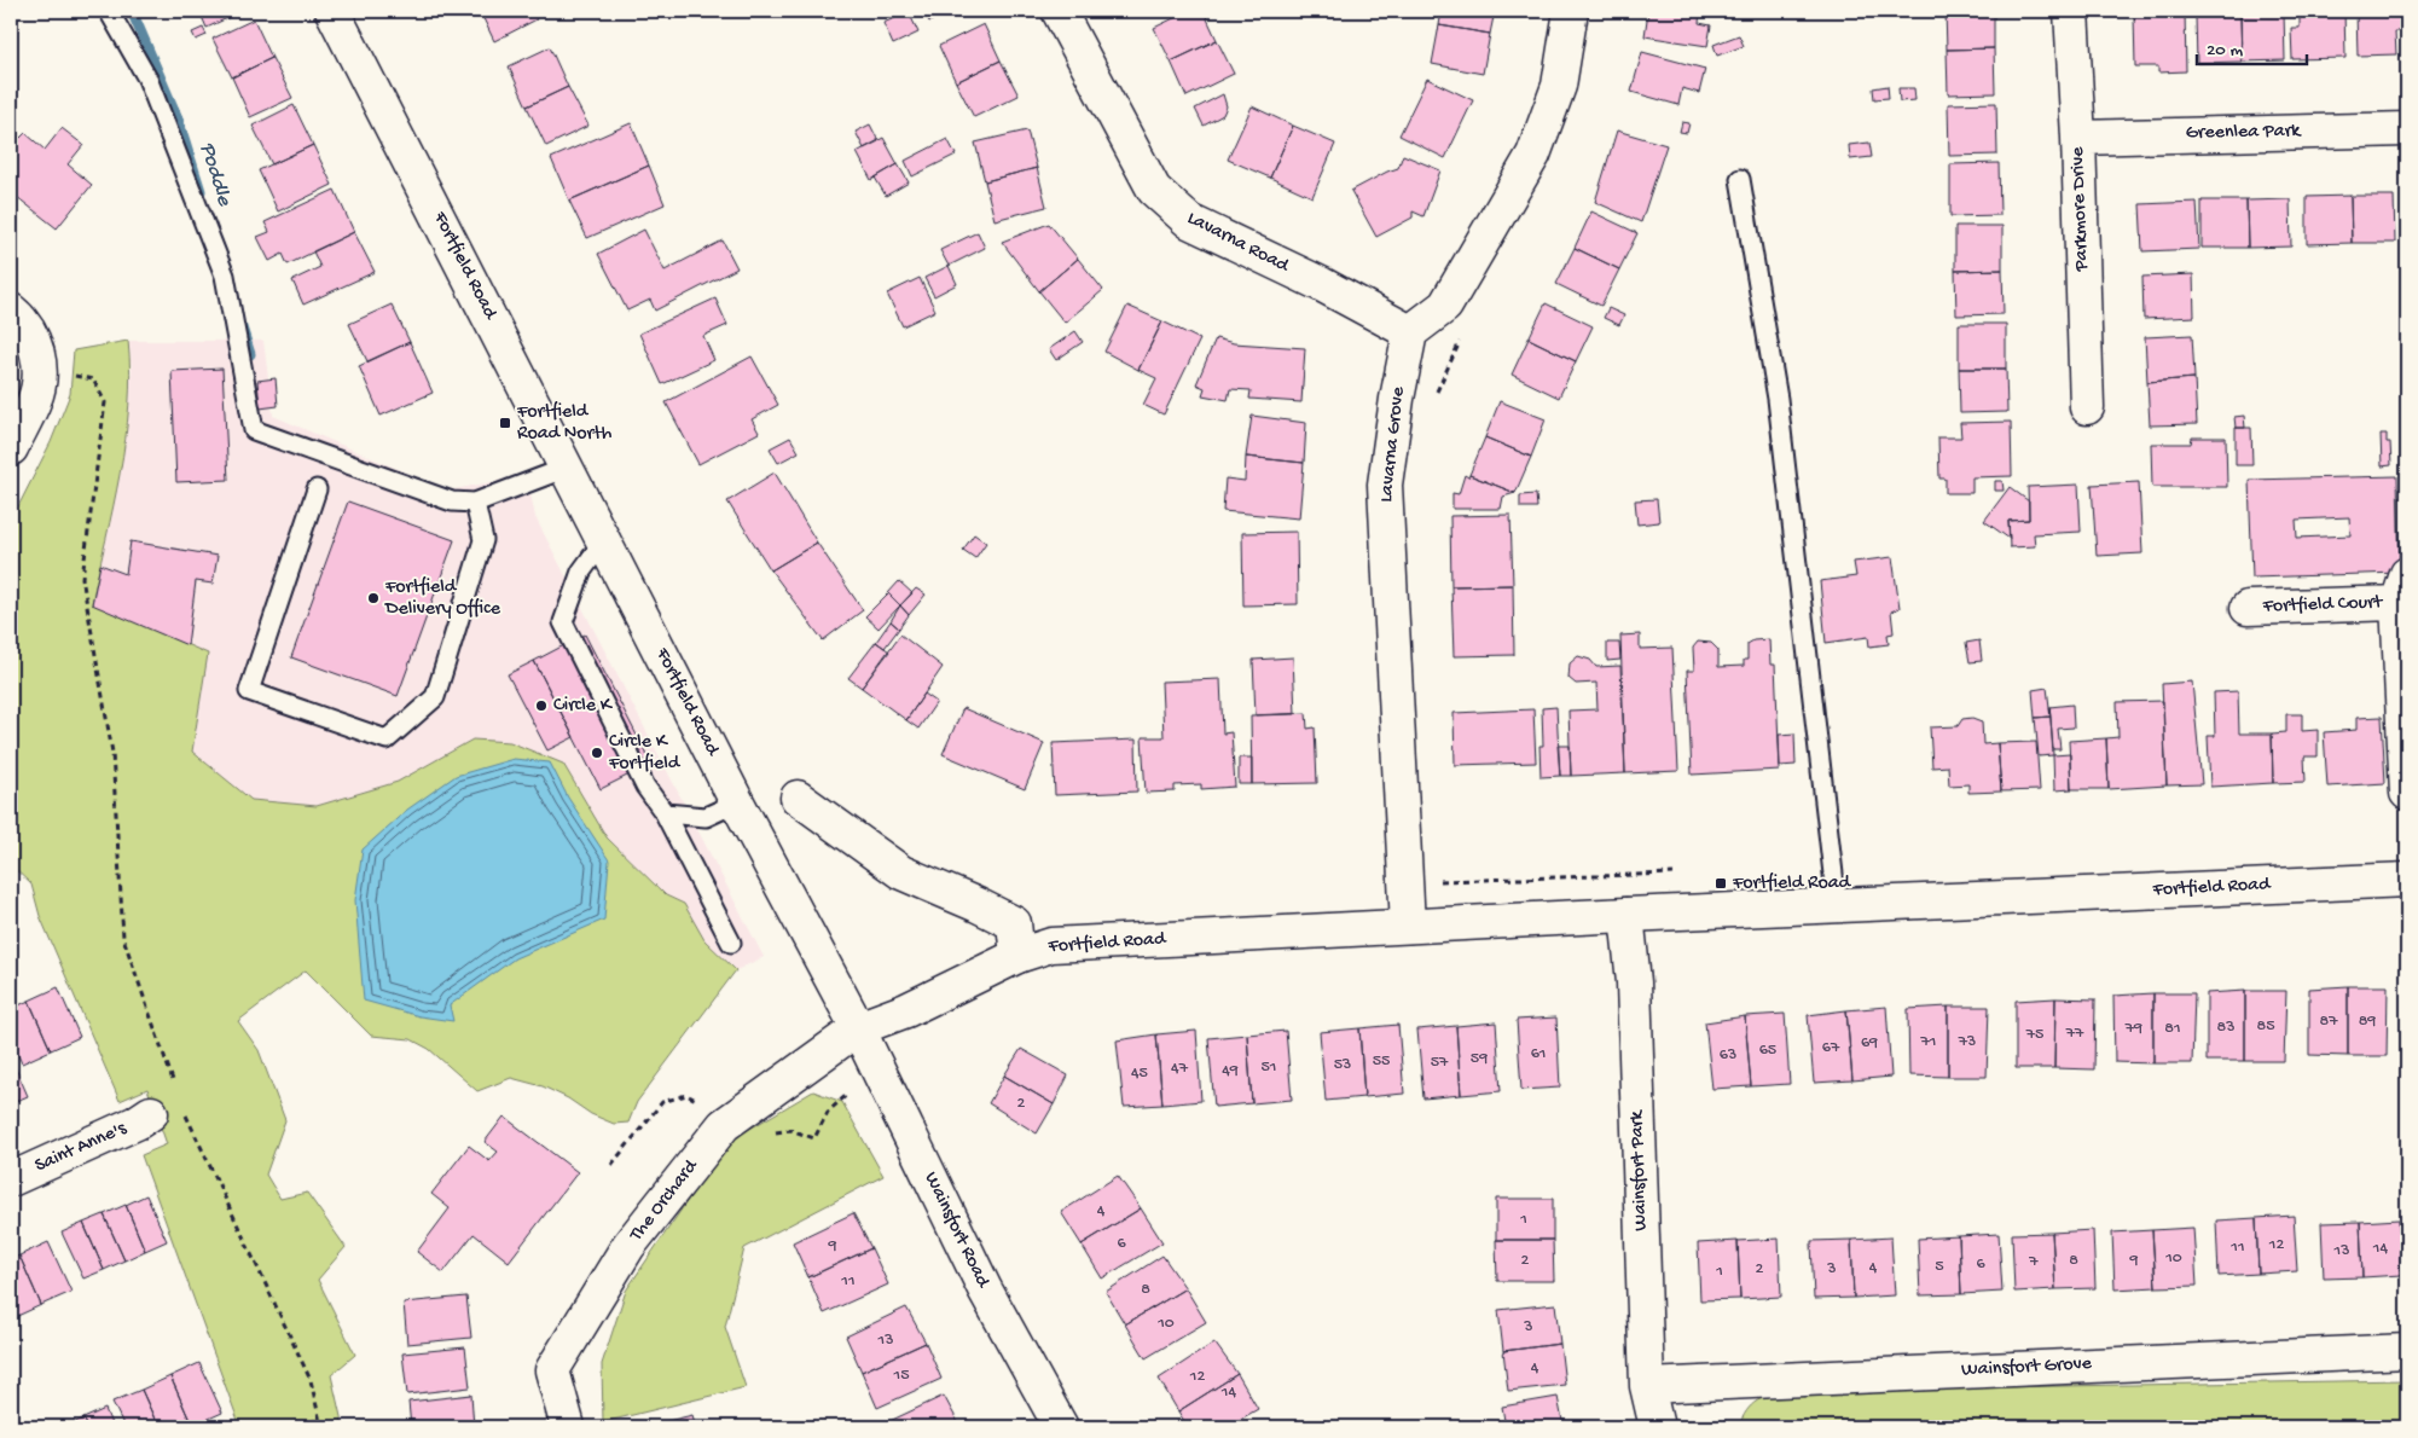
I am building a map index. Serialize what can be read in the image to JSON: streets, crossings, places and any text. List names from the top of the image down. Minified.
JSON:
{"streets":{"street":["Greenlea Park","Parkmore Drive","Lavarna Road","Fortfield Road","Lavarna Grove","Fortfield Court","Saint Anne's","Wainsfort Park","The Orchard","Wainsfort Road","Wainsfort Grove"]},"crossings":[["Greenlea Park","Parkmore Drive"],["Lavarna Road","Lavarna Grove"],["Fortfield Road","Lavarna Grove"],["Fortfield Road","Wainsfort Park"],["Fortfield Road","The Orchard"],["Fortfield Road","Wainsfort Road"],["Wainsfort Park","Wainsfort Grove"],["The Orchard","Wainsfort Road"]],"water":["Poddle"],"places":{"transit":["Fortfield Road North","Fortfield Road"],"other":["Fortfield Delivery Office","Circle K","Circle K Fortfield"]},"house_numbers":["87","89","85","83","79","81","77","75","71","73","69","67","65","61","63","59","55","57","53","51","47","49","45","2","4","1","6","12","9","11","14","13","10","2","8","9","7","6","5","4","2","3","1","11","8","10","3","13","4","15","12","14"],"scale_bar":"20 m"}
